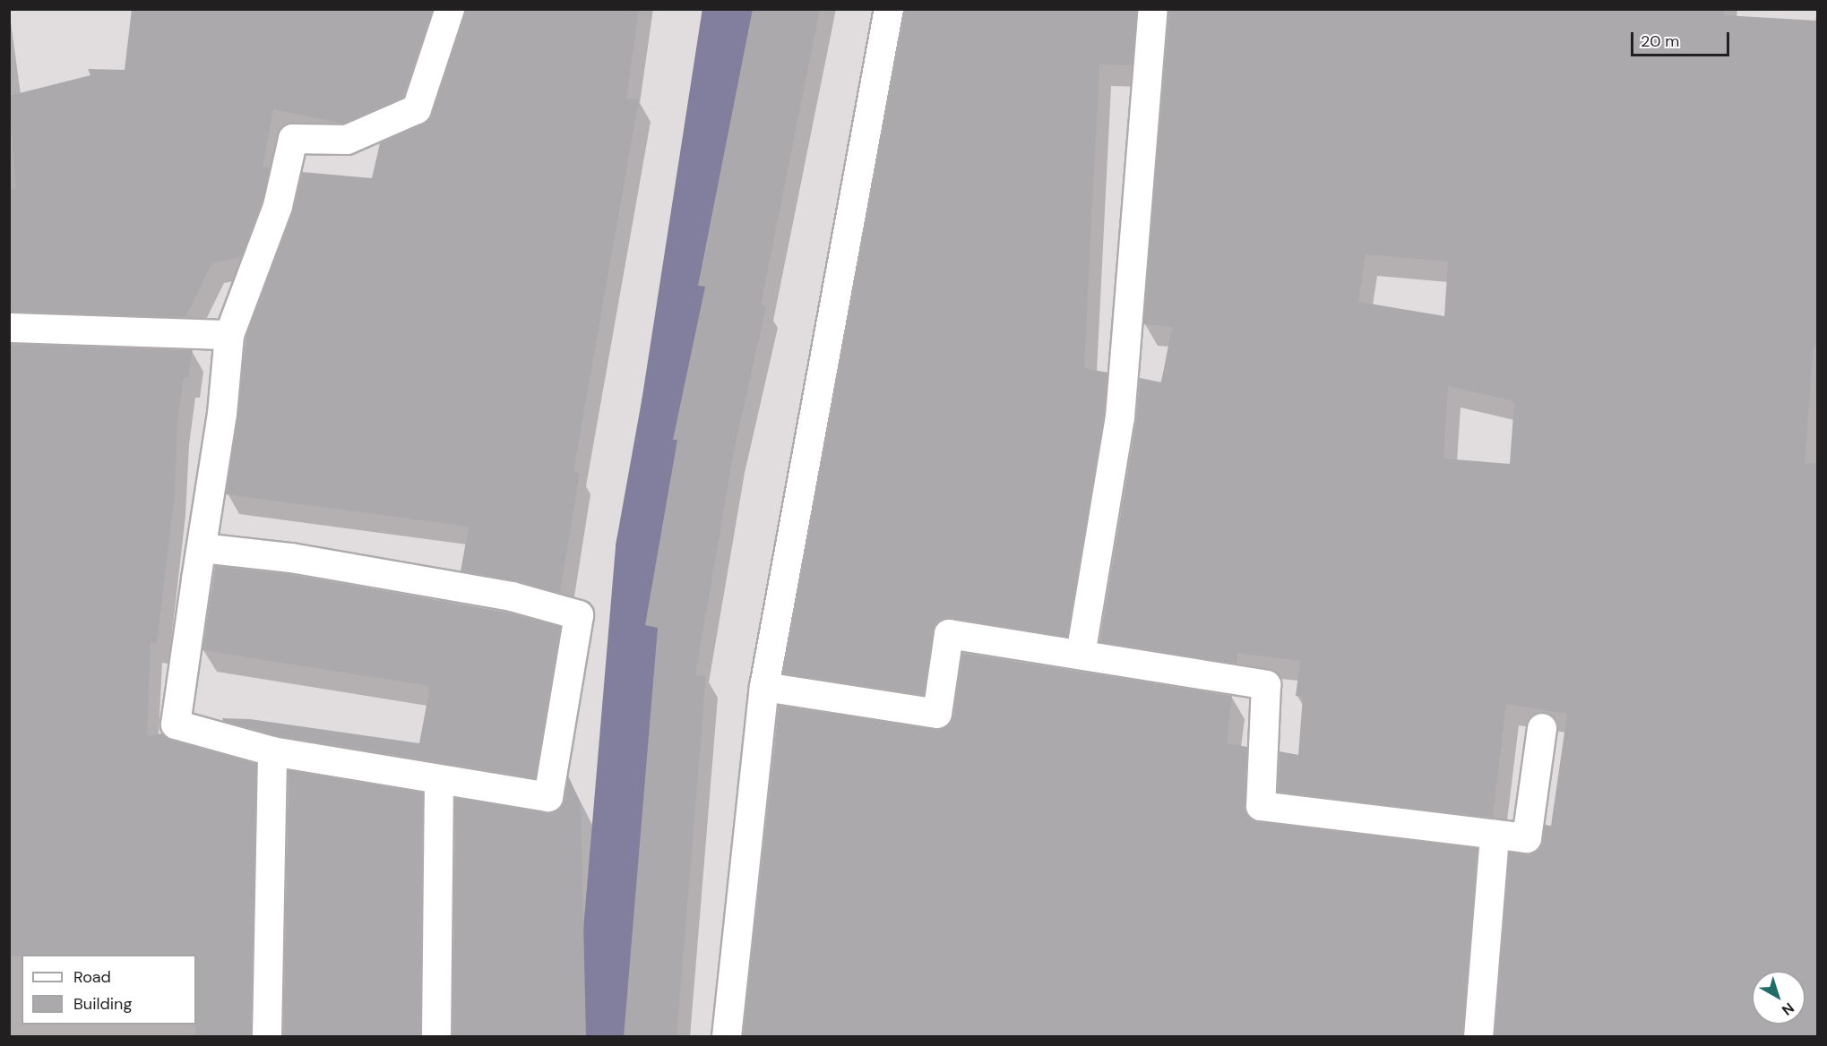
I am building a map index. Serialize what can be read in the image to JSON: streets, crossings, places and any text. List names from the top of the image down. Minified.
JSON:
{"legend":["Road","Building"],"scale_bar":"20 m","north":"bottom right"}
